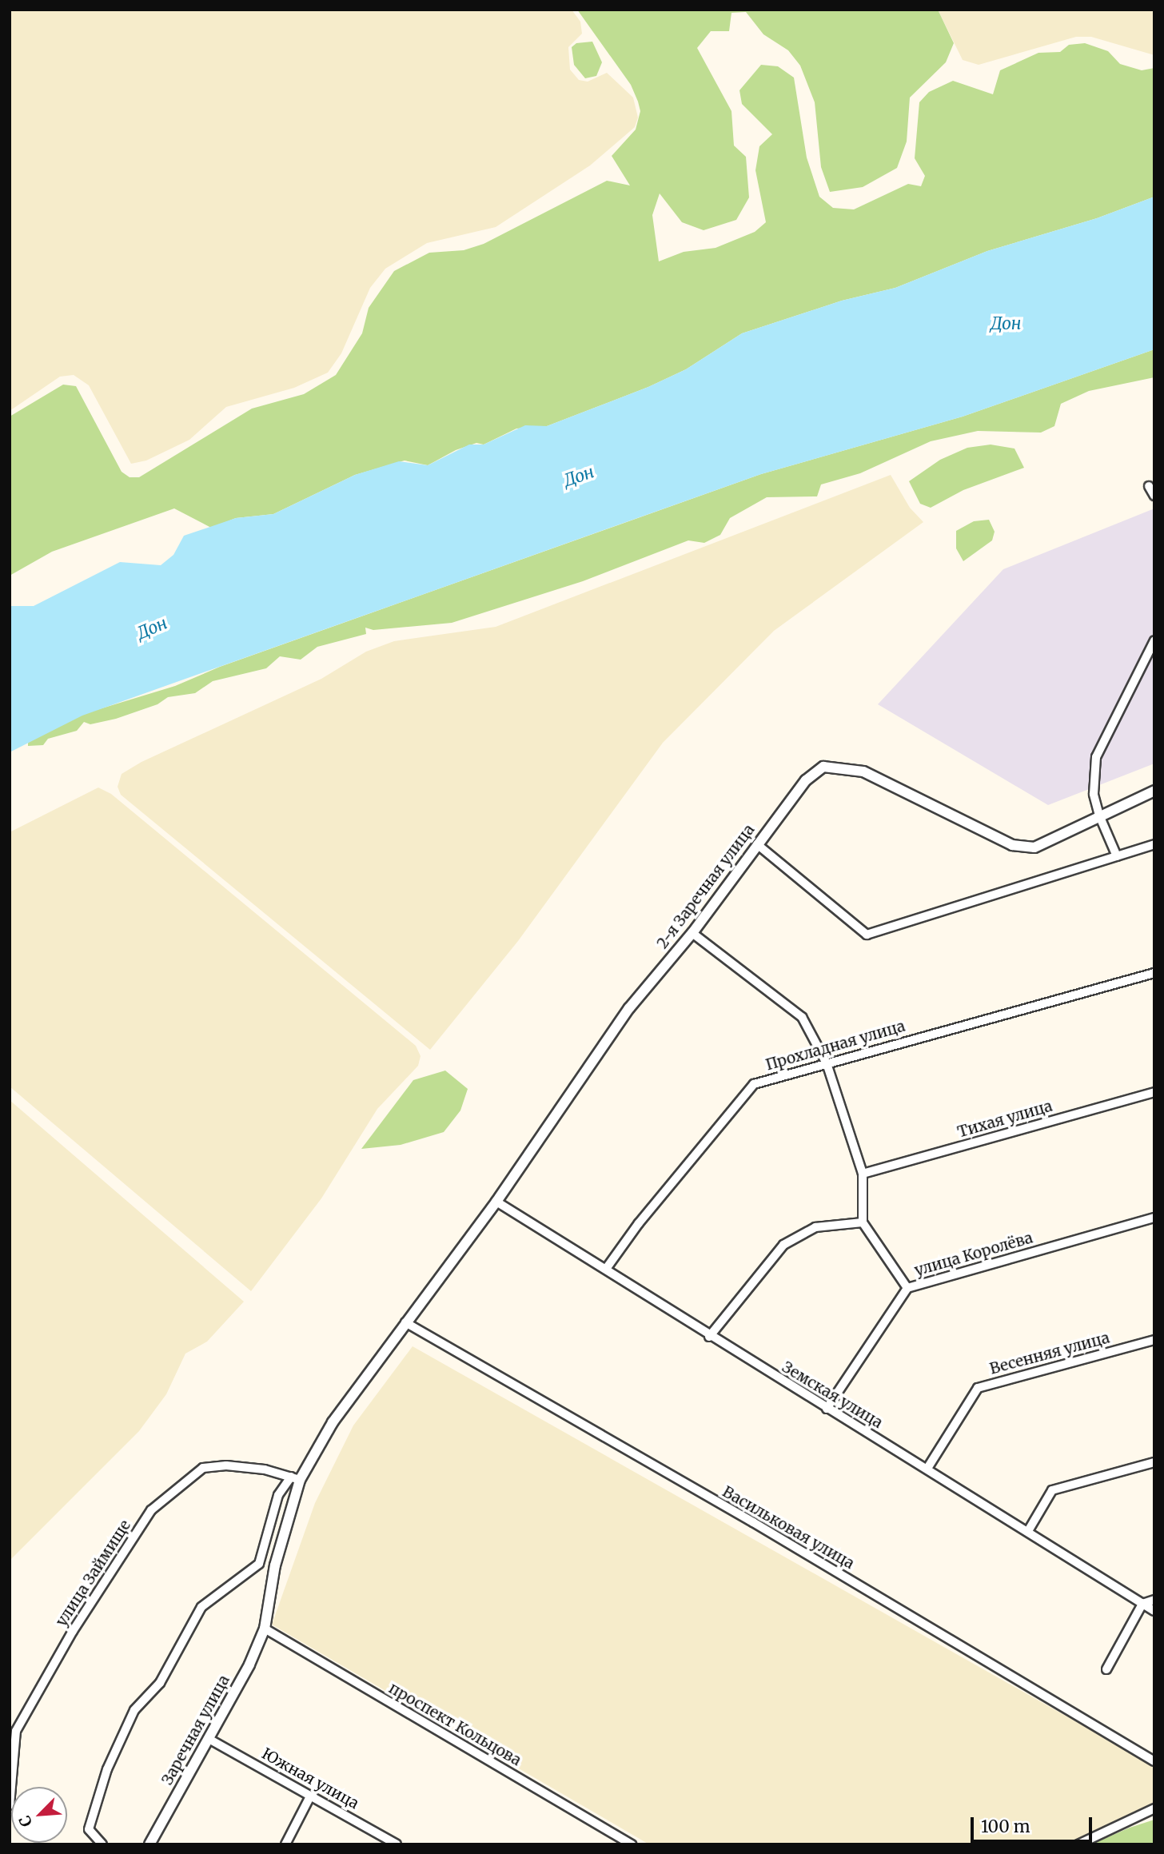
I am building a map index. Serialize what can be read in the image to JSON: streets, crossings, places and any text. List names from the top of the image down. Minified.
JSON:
{"streets":{"street":["2-я Заречная улица","Прохладная улица","Тихая улица","улица Королёва","Весенняя улица","Земская улица","Васильковая улица","улица Займище","проспект Кольцова","Заречная улица","Южная улица"]},"crossings":[["2-я Заречная улица","Земская улица"],["2-я Заречная улица","Васильковая улица"],["2-я Заречная улица","улица Займище"],["2-я Заречная улица","Заречная улица"],["Прохладная улица","Земская улица"],["улица Королёва","Земская улица"],["Весенняя улица","Земская улица"],["улица Займище","Заречная улица"],["проспект Кольцова","Заречная улица"],["Заречная улица","Южная улица"]],"water":["Дон"],"scale_bar":"100 m","north":"bottom left"}
